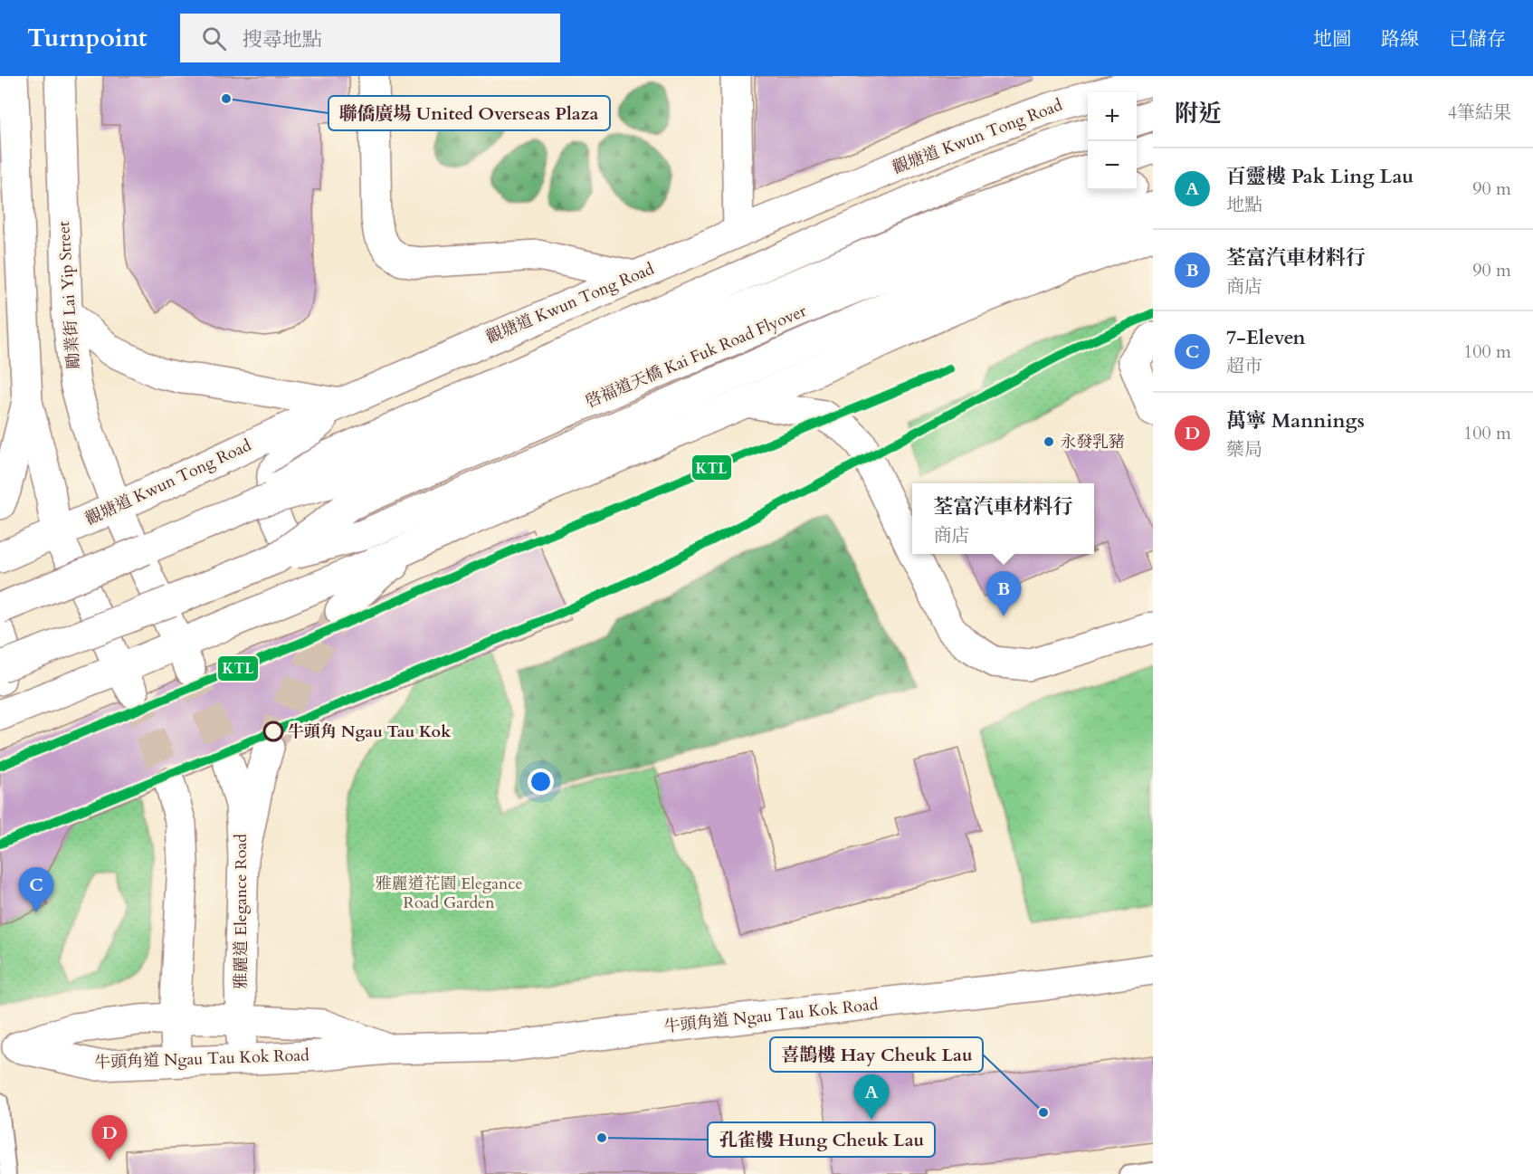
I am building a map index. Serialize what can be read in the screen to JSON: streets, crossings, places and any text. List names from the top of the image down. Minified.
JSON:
{"streets":{"main road":["觀塘道 Kwun Tong Road","勵業街 Lai Yip Street","啓福道天橋 Kai Fuk Road Flyover","雅麗道 Elegance Road","牛頭角道 Ngau Tau Kok Road"]},"crossings":[["觀塘道 Kwun Tong Road","勵業街 Lai Yip Street"],["觀塘道 Kwun Tong Road","啓福道天橋 Kai Fuk Road Flyover"],["雅麗道 Elegance Road","牛頭角道 Ngau Tau Kok Road"]],"parks":["雅麗道花園 Elegance Road Garden"],"places":["聯僑廣場 United Overseas Plaza","永發乳豬","牛頭角 Ngau Tau Kok","喜鵲樓 Hay Cheuk Lau","孔雀樓 Hung Cheuk Lau"],"lines":["transit line KTL"],"page":{"header":"Turnpoint","search":"搜尋地點","nav":["地圖","路線","已儲存"],"heading":["附近","4筆結果"],"map_buttons":["+","−"],"list":[{"mark":"A","name":"百靈樓 Pak Ling Lau","note":"地點","value":"90 m"},{"mark":"B","name":"荃富汽車材料行","note":"商店","value":"90 m"},{"mark":"C","name":"7-Eleven","note":"超市","value":"100 m"},{"mark":"D","name":"萬寧 Mannings","note":"藥局","value":"100 m"}],"popup":["荃富汽車材料行","商店"],"pins":["B","C","A","D"]}}
